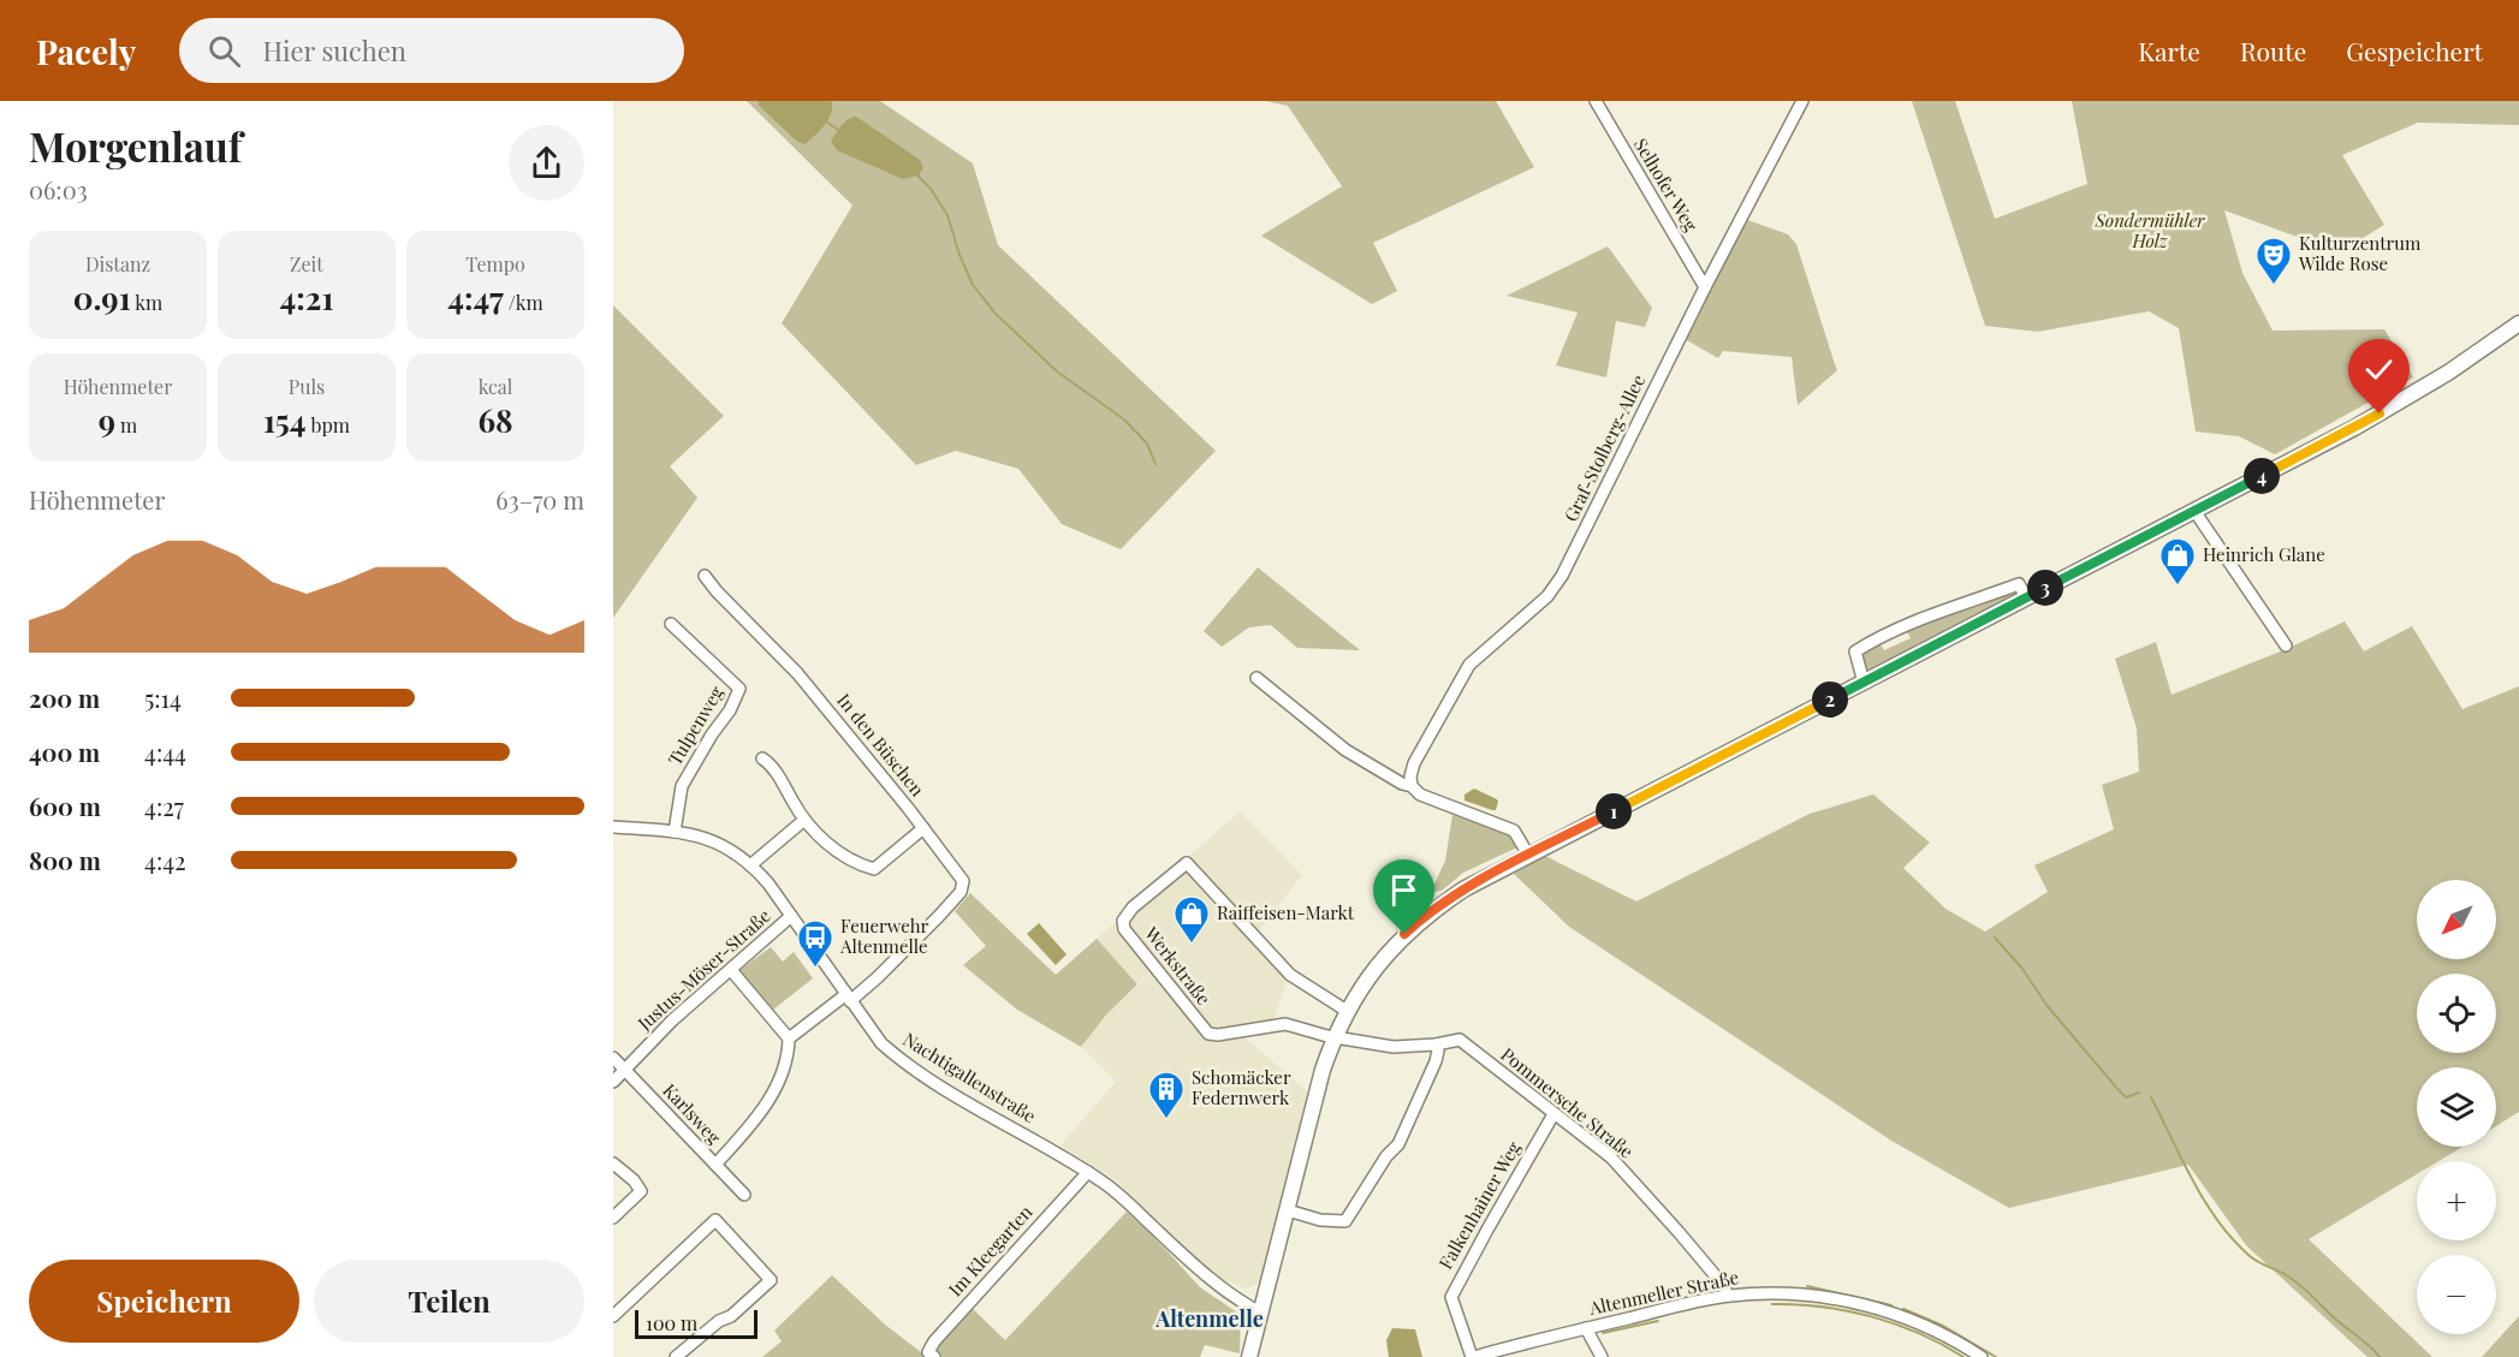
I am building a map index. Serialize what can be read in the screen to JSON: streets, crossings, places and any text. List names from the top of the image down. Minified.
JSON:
{"streets":{"street":["Selhofer Weg","Graf-Stolberg-Allee","Tulpenweg","In den Büschen","Werkstraße","Justus-Möser-Straße","Nachtigallenstraße","Pommersche Straße","Karlsweg","Falkenhainer Weg","Im Kleegarten","Altenmeller Straße"]},"crossings":[["Selhofer Weg","Graf-Stolberg-Allee"],["Tulpenweg","Nachtigallenstraße"],["In den Büschen","Nachtigallenstraße"],["Werkstraße","Pommersche Straße"],["Justus-Möser-Straße","Nachtigallenstraße"],["Justus-Möser-Straße","Karlsweg"],["Nachtigallenstraße","Im Kleegarten"],["Pommersche Straße","Falkenhainer Weg"],["Pommersche Straße","Altenmeller Straße"],["Falkenhainer Weg","Altenmeller Straße"]],"districts":["Altenmelle"],"parks":["Sondermühler Holz"],"places":{"theatre":["Kulturzentrum Wilde Rose"],"shop":["Heinrich Glane","Raiffeisen-Markt"],"bus stop":["Feuerwehr Altenmelle"],"building":["Schomäcker Federnwerk"]},"scale_bar":"100 m","north":"bottom left","page":{"header":"Pacely","search":"Hier suchen","nav":["Karte","Route","Gespeichert"],"heading":["Morgenlauf","06:03"],"stats":[["Distanz","0.91 km"],["Zeit","4:21"],["Tempo","4:47 /km"],["Höhenmeter","9 m"],["Puls","154 bpm"],["kcal","68"]],"pins":["4","3","2","1"],"chart":["Höhenmeter","63–70 m"],"list":[{"name":"200 m","note":"5:14"},{"name":"400 m","note":"4:44"},{"name":"600 m","note":"4:27"},{"name":"800 m","note":"4:42"}],"map_buttons":["+","−"],"buttons":["Speichern","Teilen"],"scale":"100 m"}}
